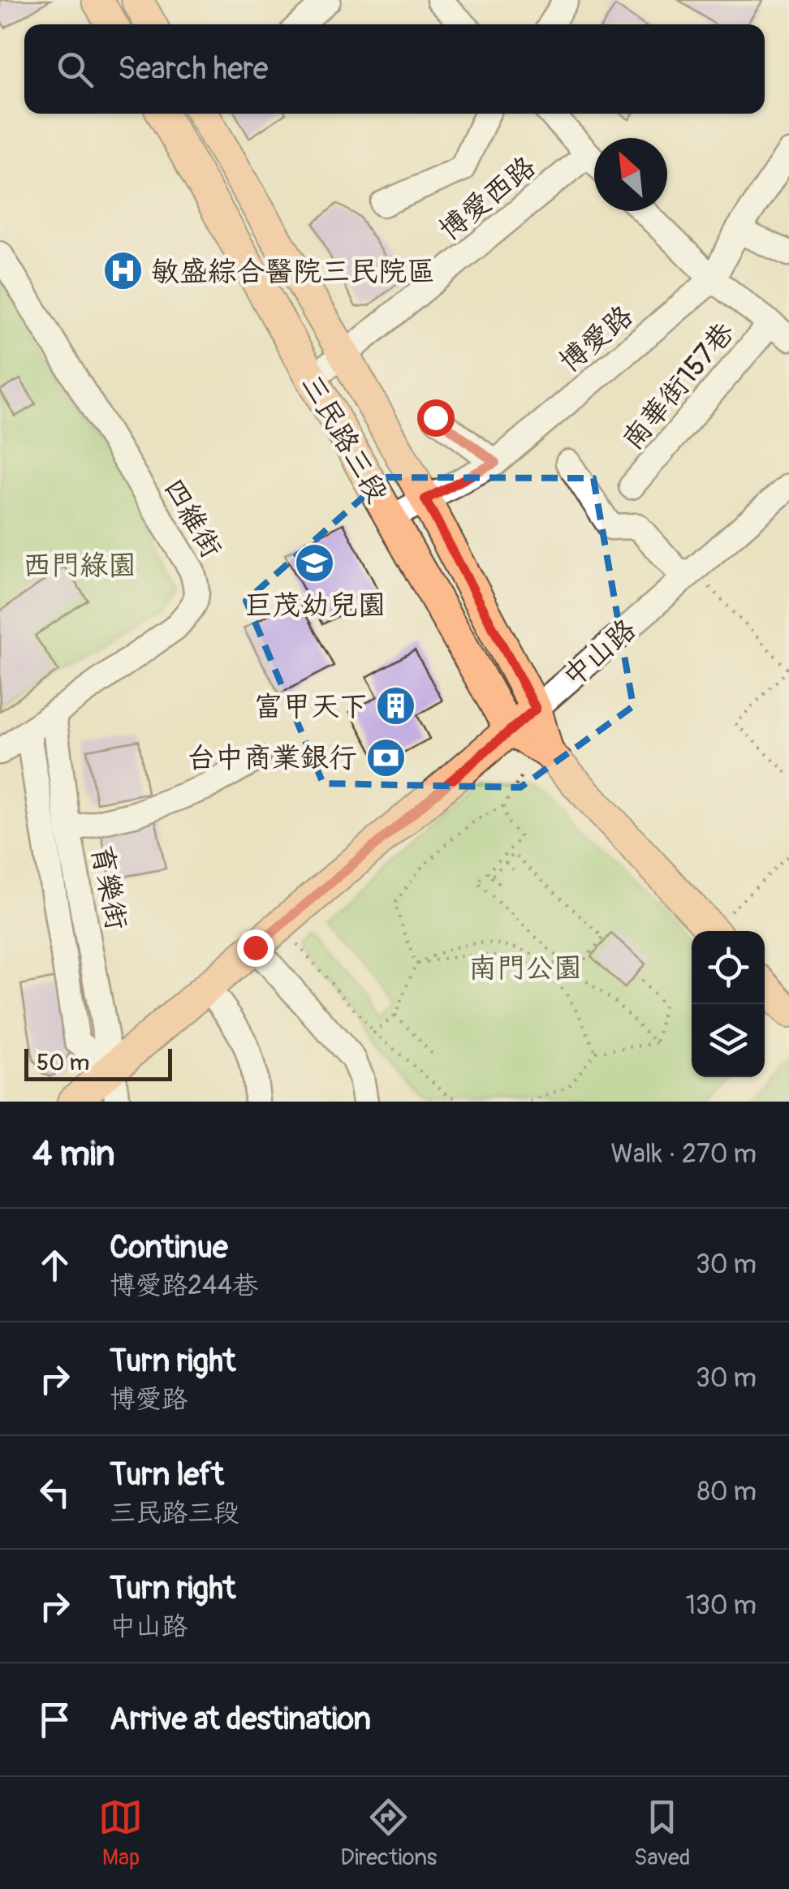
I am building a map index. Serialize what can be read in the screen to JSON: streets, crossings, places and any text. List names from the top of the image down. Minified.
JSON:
{"streets":{"main road":["三民路三段","中山路"],"street":["博愛西路","博愛路","南華街157巷","四維街","育樂街"]},"crossings":[["博愛西路","三民路三段"],["博愛路","三民路三段"],["三民路三段","中山路"],["四維街","育樂街"],["中山路","育樂街"]],"parks":["西門綠園","南門公園"],"places":{"hospital":["敏盛綜合醫院三民院區"],"school or university":["巨茂幼兒園"],"building":["富甲天下"],"bank":["台中商業銀行"]},"scale_bar":"50 m","north":"top left","page":{"search":"Search here","scale":"50 m","heading":["4 min","Walk · 270 m"],"list":[["Continue","博愛路244巷","30 m"],["Turn right","博愛路","30 m"],["Turn left","三民路三段","80 m"],["Turn right","中山路","130 m"],"Arrive at destination"],"nav":["Map","Directions","Saved"]}}
